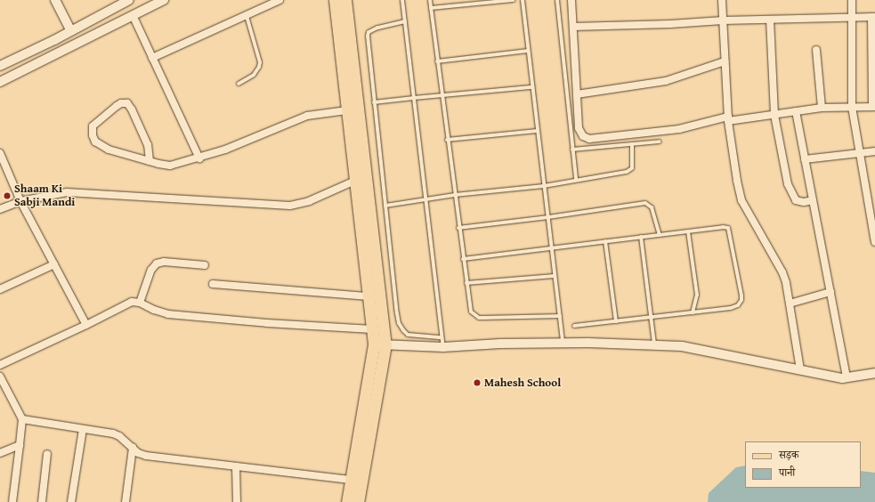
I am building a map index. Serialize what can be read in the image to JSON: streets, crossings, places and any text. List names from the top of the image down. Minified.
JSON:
{"places":["Shaam Ki Sabji Mandi","Mahesh School"],"legend":["सड़क","पानी"]}
